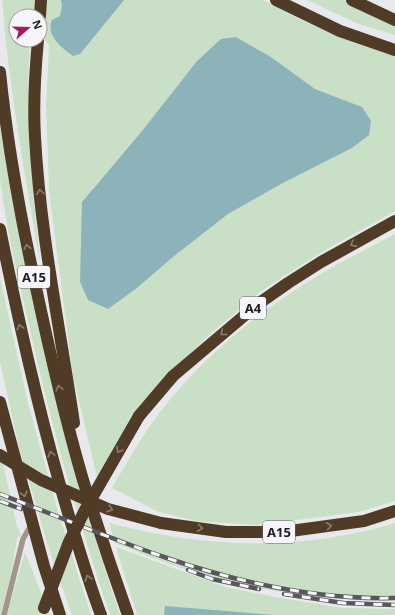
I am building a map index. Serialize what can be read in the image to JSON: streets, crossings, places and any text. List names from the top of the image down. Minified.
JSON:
{"streets":{"highway":["A15","A4"]},"north":"right"}
